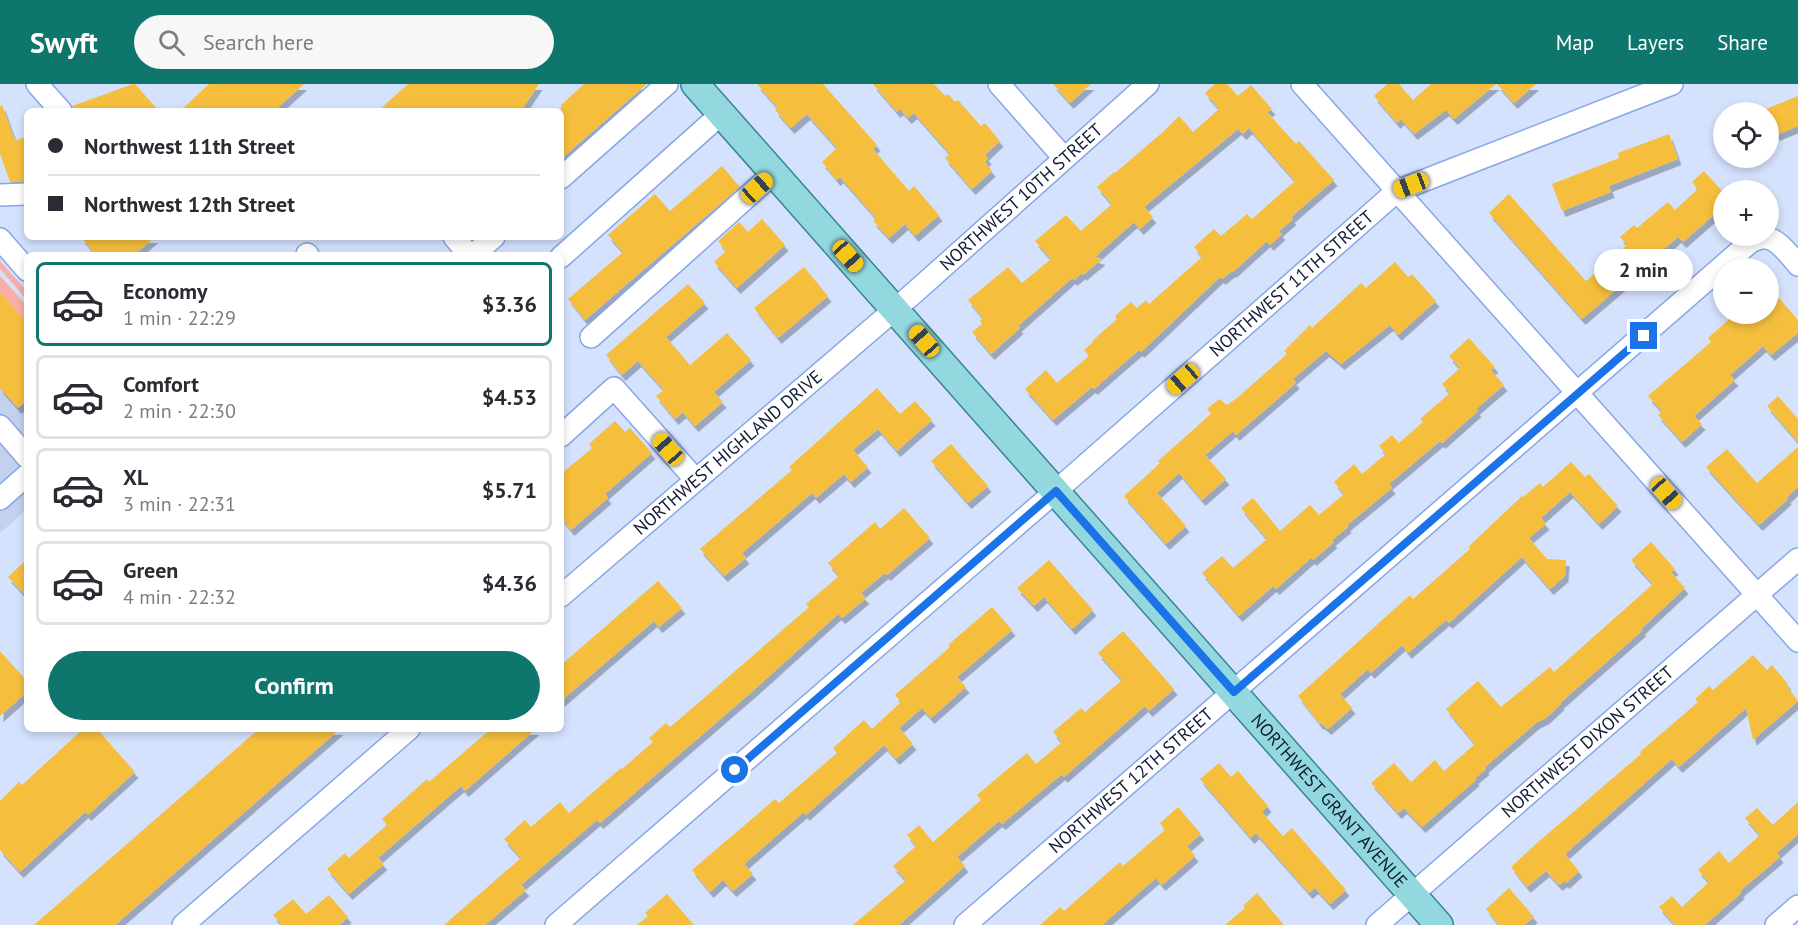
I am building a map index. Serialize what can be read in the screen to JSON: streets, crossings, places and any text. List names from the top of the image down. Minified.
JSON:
{"streets":{"main road":["NORTHWEST GRANT AVENUE"],"street":["NORTHWEST 10TH STREET","NORTHWEST 11TH STREET","NORTHWEST HIGHLAND DRIVE","NORTHWEST DIXON STREET","NORTHWEST 12TH STREET"]},"crossings":[["NORTHWEST 10TH STREET","NORTHWEST HIGHLAND DRIVE"],["NORTHWEST 10TH STREET","NORTHWEST GRANT AVENUE"],["NORTHWEST 11TH STREET","NORTHWEST GRANT AVENUE"],["NORTHWEST HIGHLAND DRIVE","NORTHWEST GRANT AVENUE"],["NORTHWEST DIXON STREET","NORTHWEST GRANT AVENUE"],["NORTHWEST 12TH STREET","NORTHWEST GRANT AVENUE"]],"page":{"header":"Swyft","search":"Search here","nav":["Map","Layers","Share"],"map_buttons":["+","−"],"banner":["Northwest 11th Street","Northwest 12th Street"],"bubble":"2 min","list":[{"name":"Economy","note":"1 min · 22:29","value":"$3.36"},{"name":"Comfort","note":"2 min · 22:30","value":"$4.53"},{"name":"XL","note":"3 min · 22:31","value":"$5.71"},{"name":"Green","note":"4 min · 22:32","value":"$4.36"}],"buttons":"Confirm"}}
